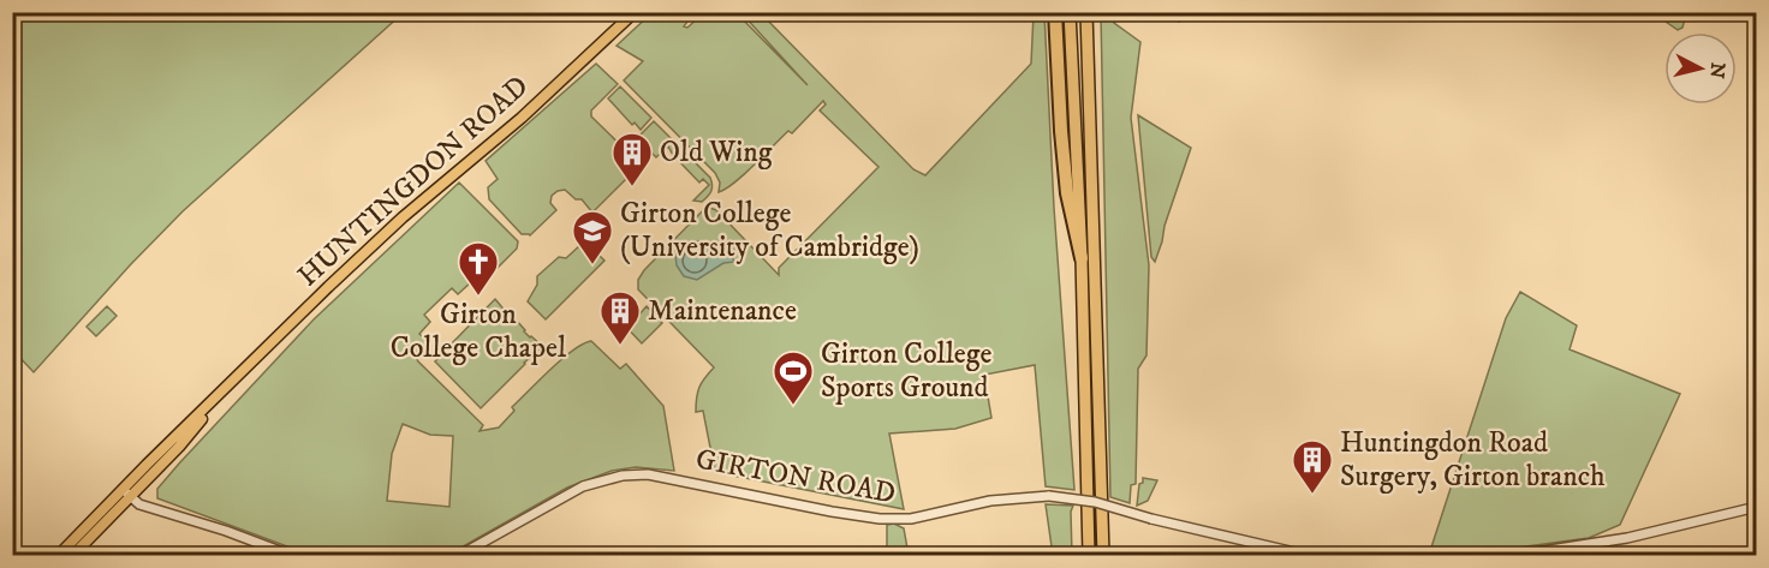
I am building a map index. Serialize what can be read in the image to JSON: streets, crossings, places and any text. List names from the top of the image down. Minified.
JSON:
{"streets":{"main road":["HUNTINGDON ROAD"],"street":["GIRTON ROAD"]},"places":{"building":["Old Wing","Maintenance","Huntingdon Road Surgery, Girton branch"],"school or university":["Girton College (University of Cambridge)"],"church":["Girton College Chapel"],"sports":["Girton College Sports Ground"]},"north":"right"}
